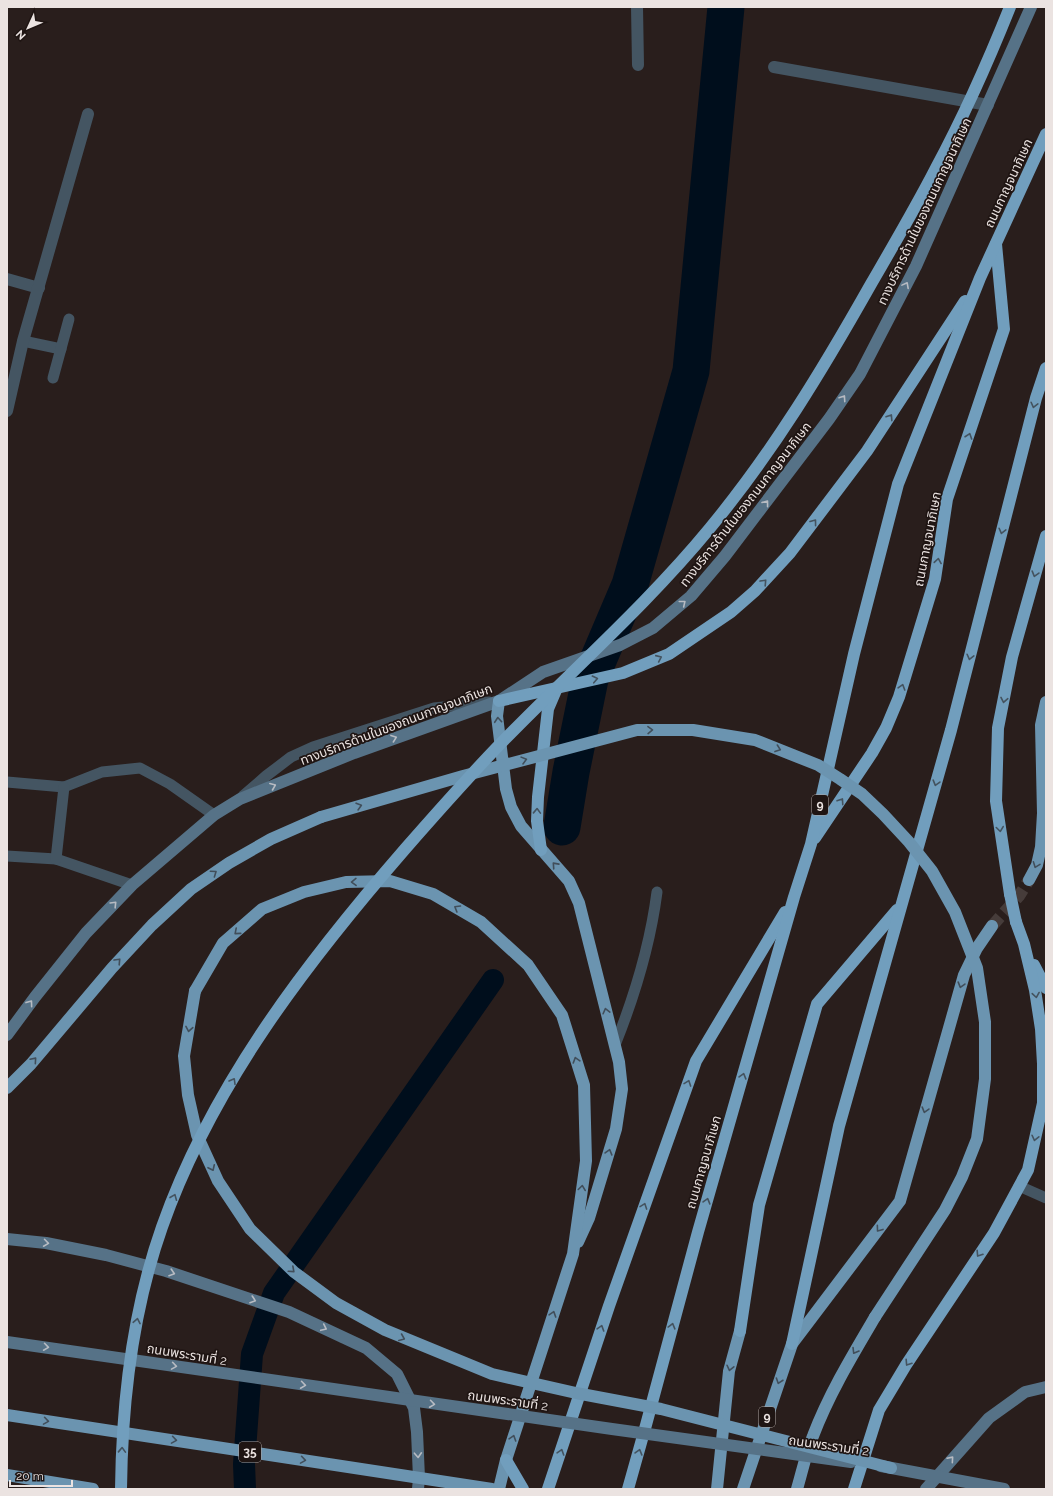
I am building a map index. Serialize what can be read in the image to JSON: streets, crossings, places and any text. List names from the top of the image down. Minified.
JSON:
{"streets":{"highway":["ถนนกาญจนาภิเษก","9","35"],"main road":["ทางบริการด้านในของถนนกาญจนาภิเษก","ถนนพระรามที่ 2"]},"one_way":["ทางบริการด้านในของถนนกาญจนาภิเษก","ถนนพระรามที่ 2"],"scale_bar":"20 m","north":"bottom left"}
